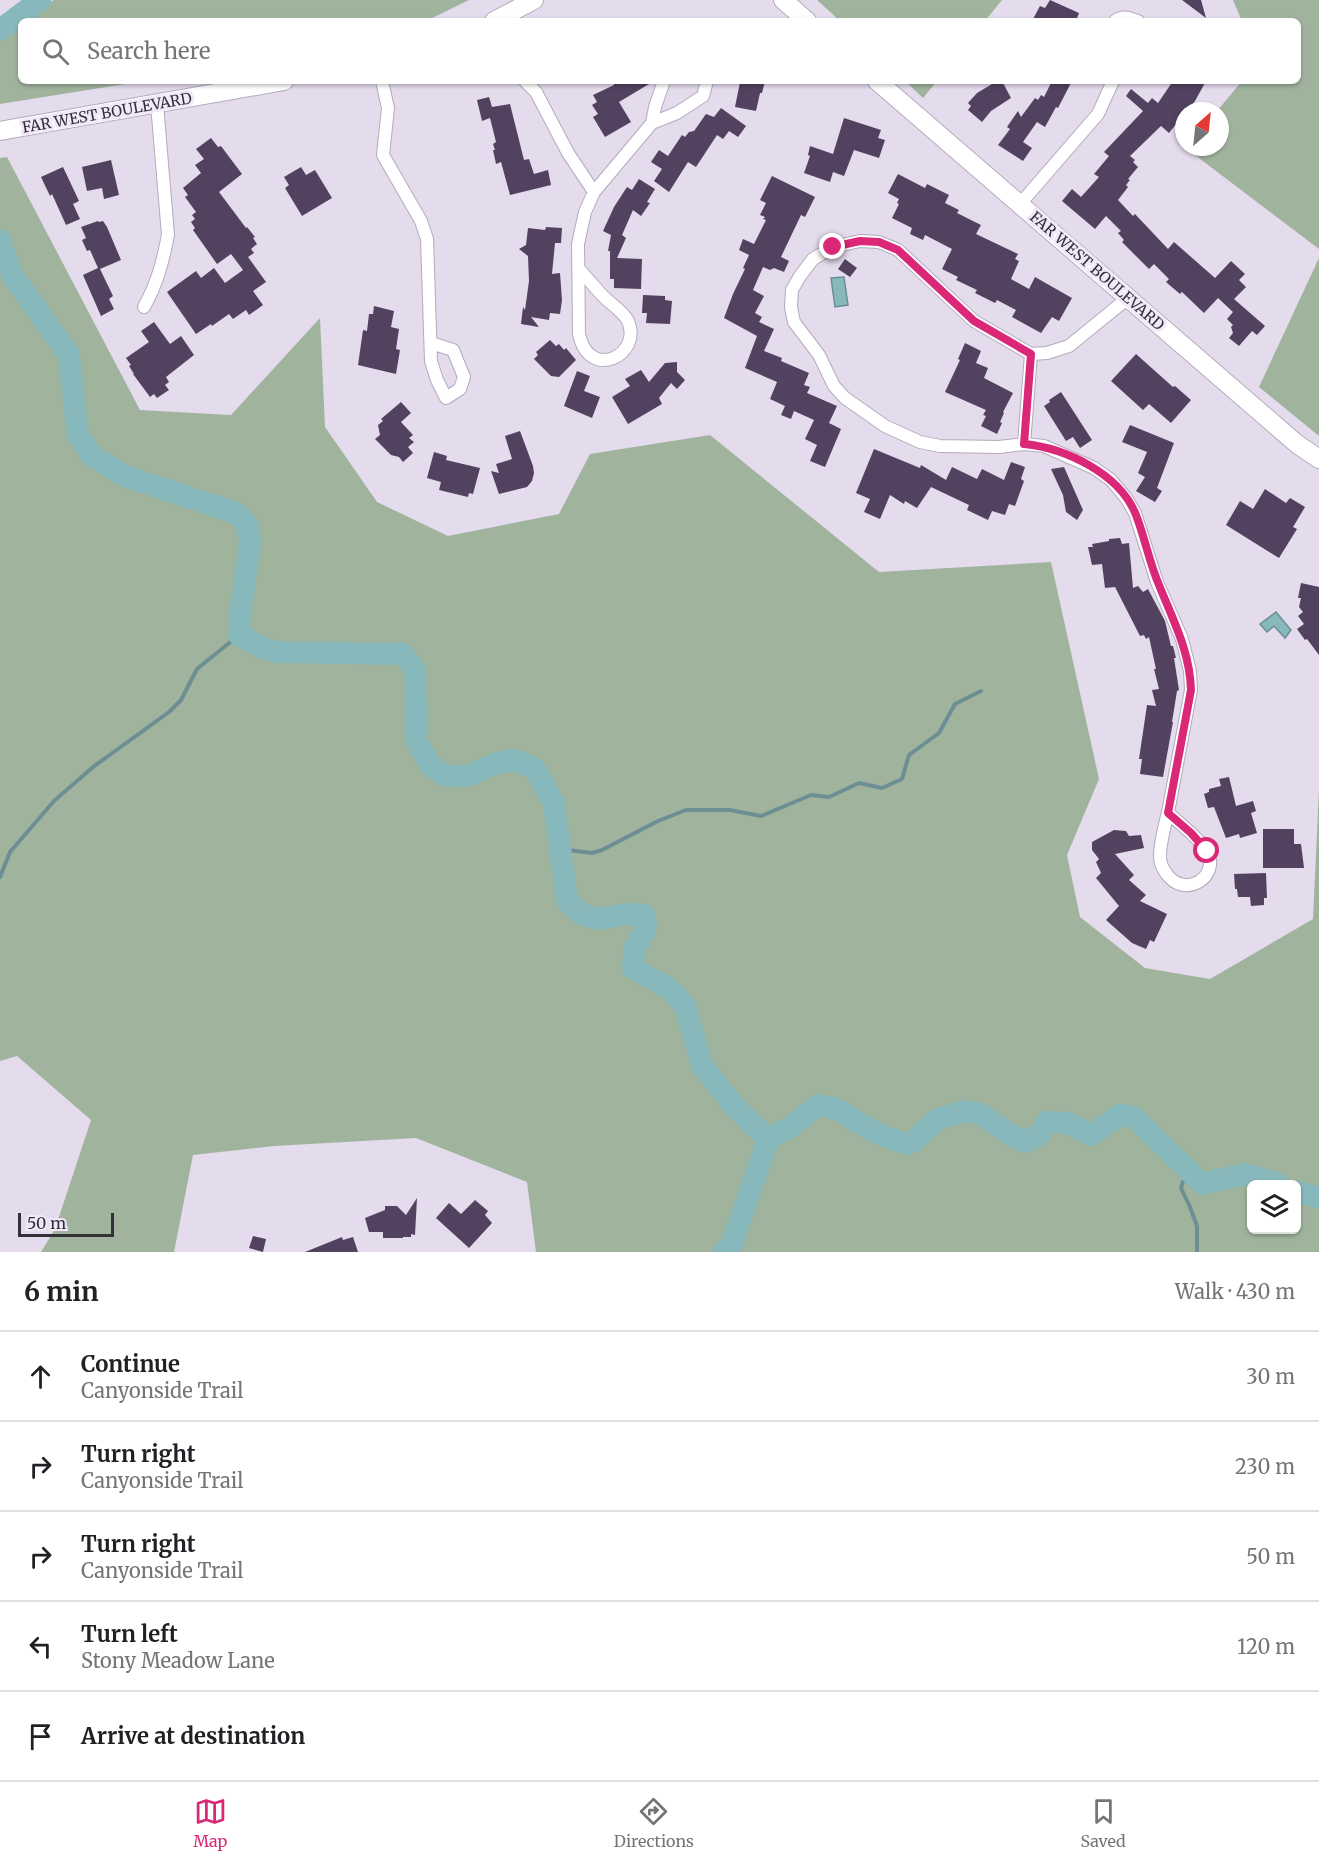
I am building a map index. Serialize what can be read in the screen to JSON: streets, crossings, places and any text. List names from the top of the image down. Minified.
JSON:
{"streets":{"street":["FAR WEST BOULEVARD"]},"scale_bar":"50 m","north":"top right","page":{"search":"Search here","scale":"50 m","heading":["6 min","Walk · 430 m"],"list":[["Continue","Canyonside Trail","30 m"],["Turn right","Canyonside Trail","230 m"],["Turn right","Canyonside Trail","50 m"],["Turn left","Stony Meadow Lane","120 m"],"Arrive at destination"],"nav":["Map","Directions","Saved"]}}
